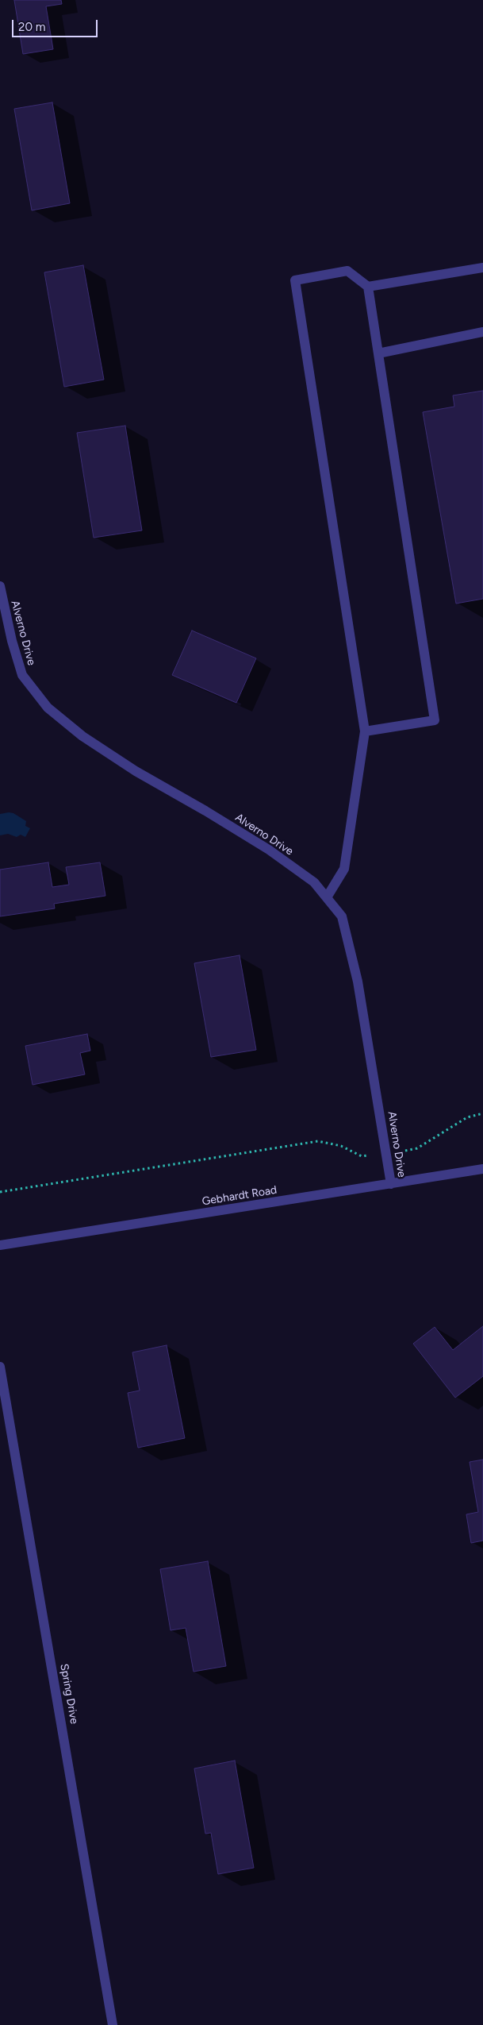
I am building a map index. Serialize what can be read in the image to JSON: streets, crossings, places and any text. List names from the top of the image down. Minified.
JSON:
{"streets":{"street":["Alverno Drive","Gebhardt Road","Spring Drive"]},"crossings":[["Alverno Drive","Gebhardt Road"]],"scale_bar":"20 m"}
